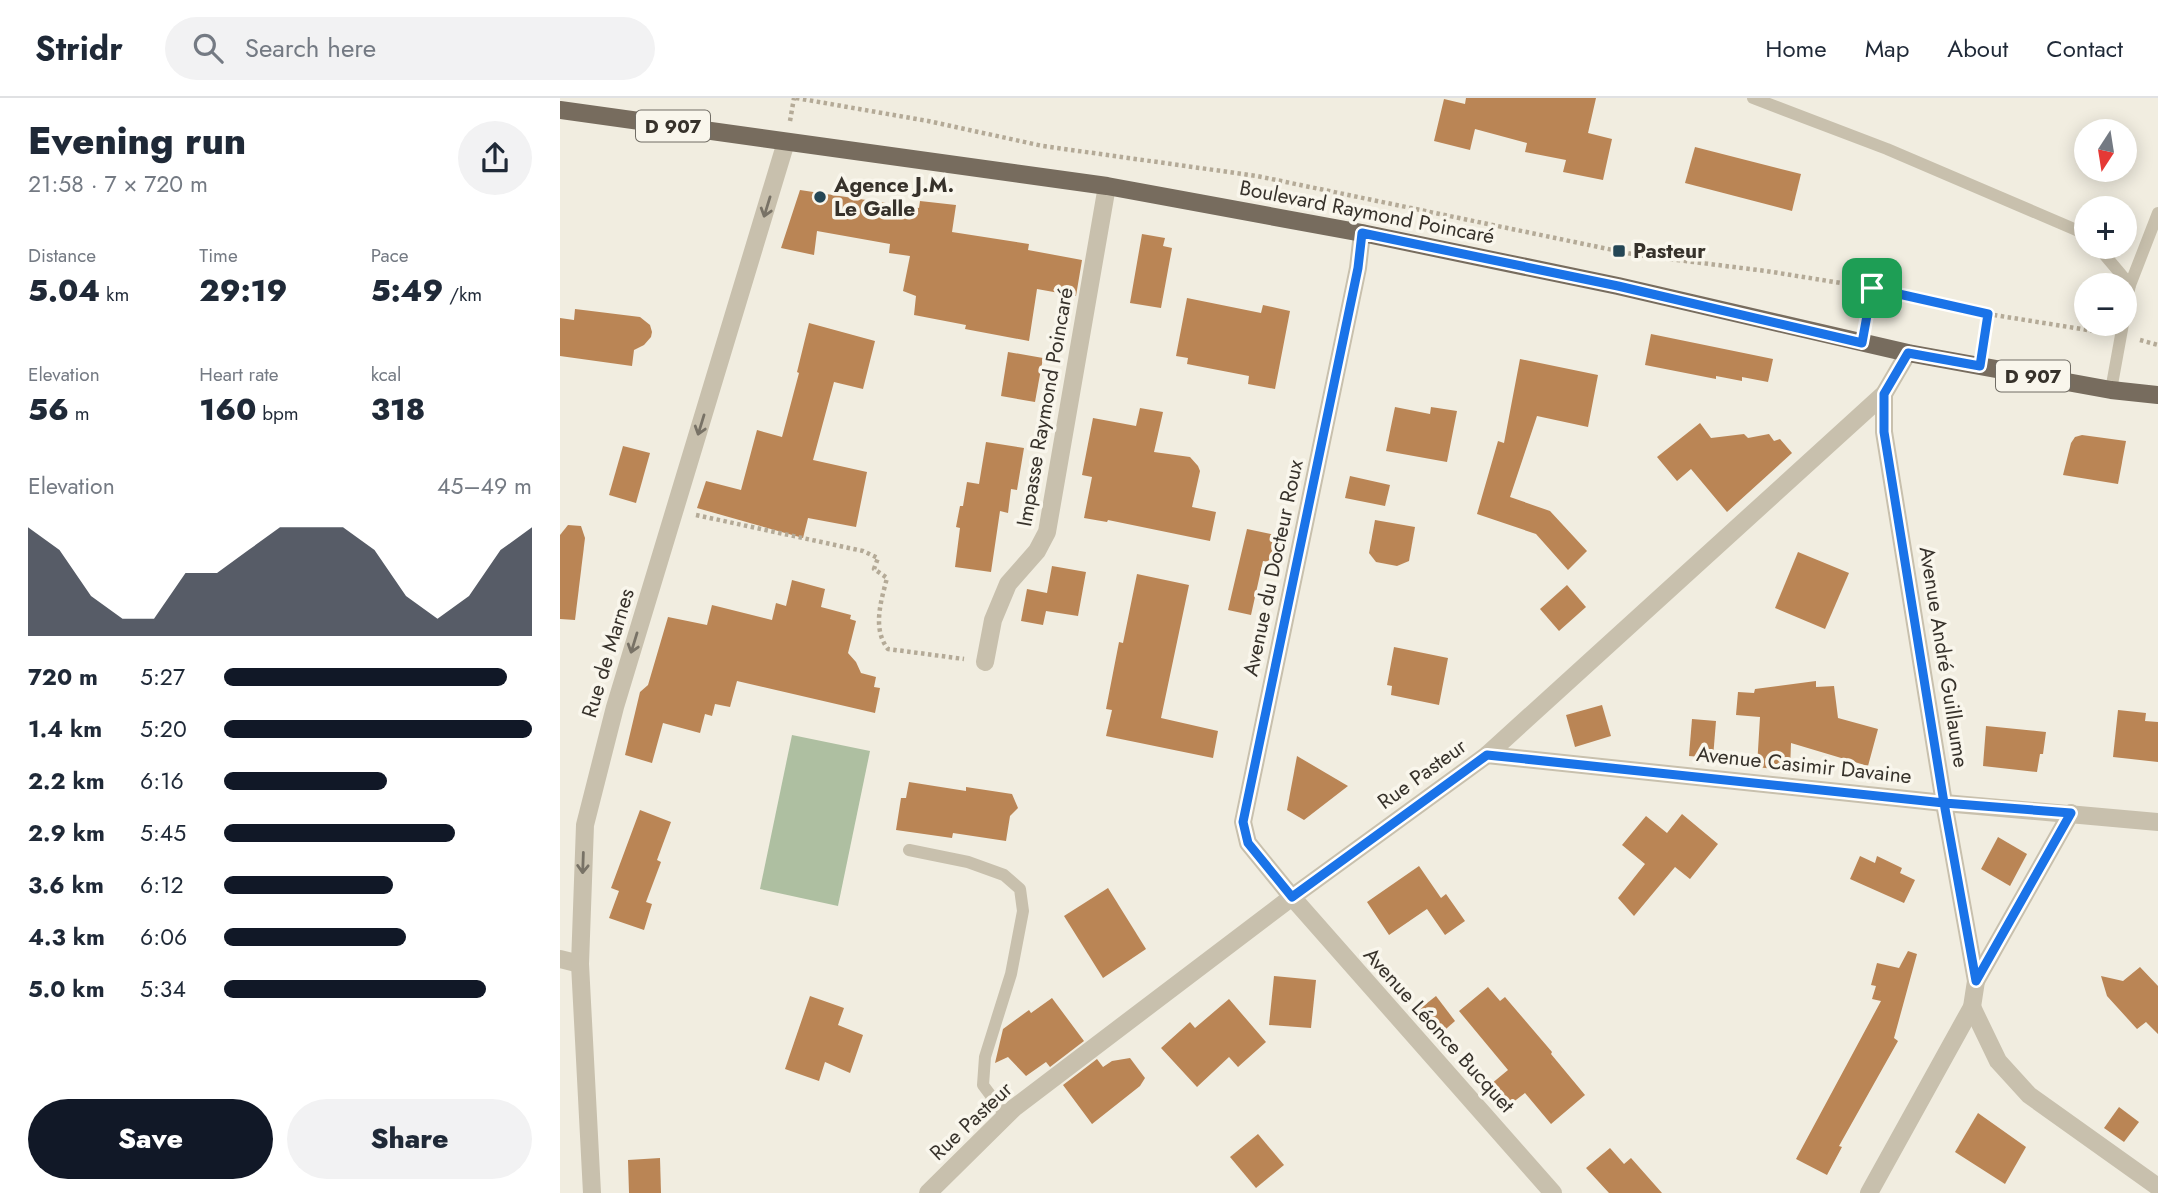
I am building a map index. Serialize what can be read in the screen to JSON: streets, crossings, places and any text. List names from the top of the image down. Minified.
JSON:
{"streets":{"main road":["D 907","Boulevard Raymond Poincaré"],"street":["Impasse Raymond Poincaré","Avenue du Docteur Roux","Rue de Marnes","Avenue André Guillaume","Avenue Casimir Davaine","Rue Pasteur","Avenue Léonce Bucquet"]},"crossings":[["Boulevard Raymond Poincaré","Impasse Raymond Poincaré"],["Boulevard Raymond Poincaré","Avenue du Docteur Roux"],["Boulevard Raymond Poincaré","Rue de Marnes"],["Boulevard Raymond Poincaré","Rue Pasteur"],["Avenue du Docteur Roux","Rue Pasteur"],["Avenue du Docteur Roux","Avenue Léonce Bucquet"],["Avenue André Guillaume","Avenue Casimir Davaine"],["Avenue André Guillaume","Rue Pasteur"],["Avenue Casimir Davaine","Rue Pasteur"],["Rue Pasteur","Avenue Léonce Bucquet"]],"one_way":["Rue de Marnes"],"places":{"other":["Agence J.M. Le Galle"],"transit":["Pasteur"]},"north":"bottom","page":{"header":"Stridr","search":"Search here","nav":["Home","Map","About","Contact"],"heading":["Evening run","21:58 · 7 × 720 m"],"map_buttons":["+","−"],"stats":[["Distance","5.04 km"],["Time","29:19"],["Pace","5:49 /km"],["Elevation","56 m"],["Heart rate","160 bpm"],["kcal","318"]],"chart":["Elevation","45–49 m"],"list":[{"name":"720 m","note":"5:27"},{"name":"1.4 km","note":"5:20"},{"name":"2.2 km","note":"6:16"},{"name":"2.9 km","note":"5:45"},{"name":"3.6 km","note":"6:12"},{"name":"4.3 km","note":"6:06"},{"name":"5.0 km","note":"5:34"}],"buttons":["Save","Share"]}}
